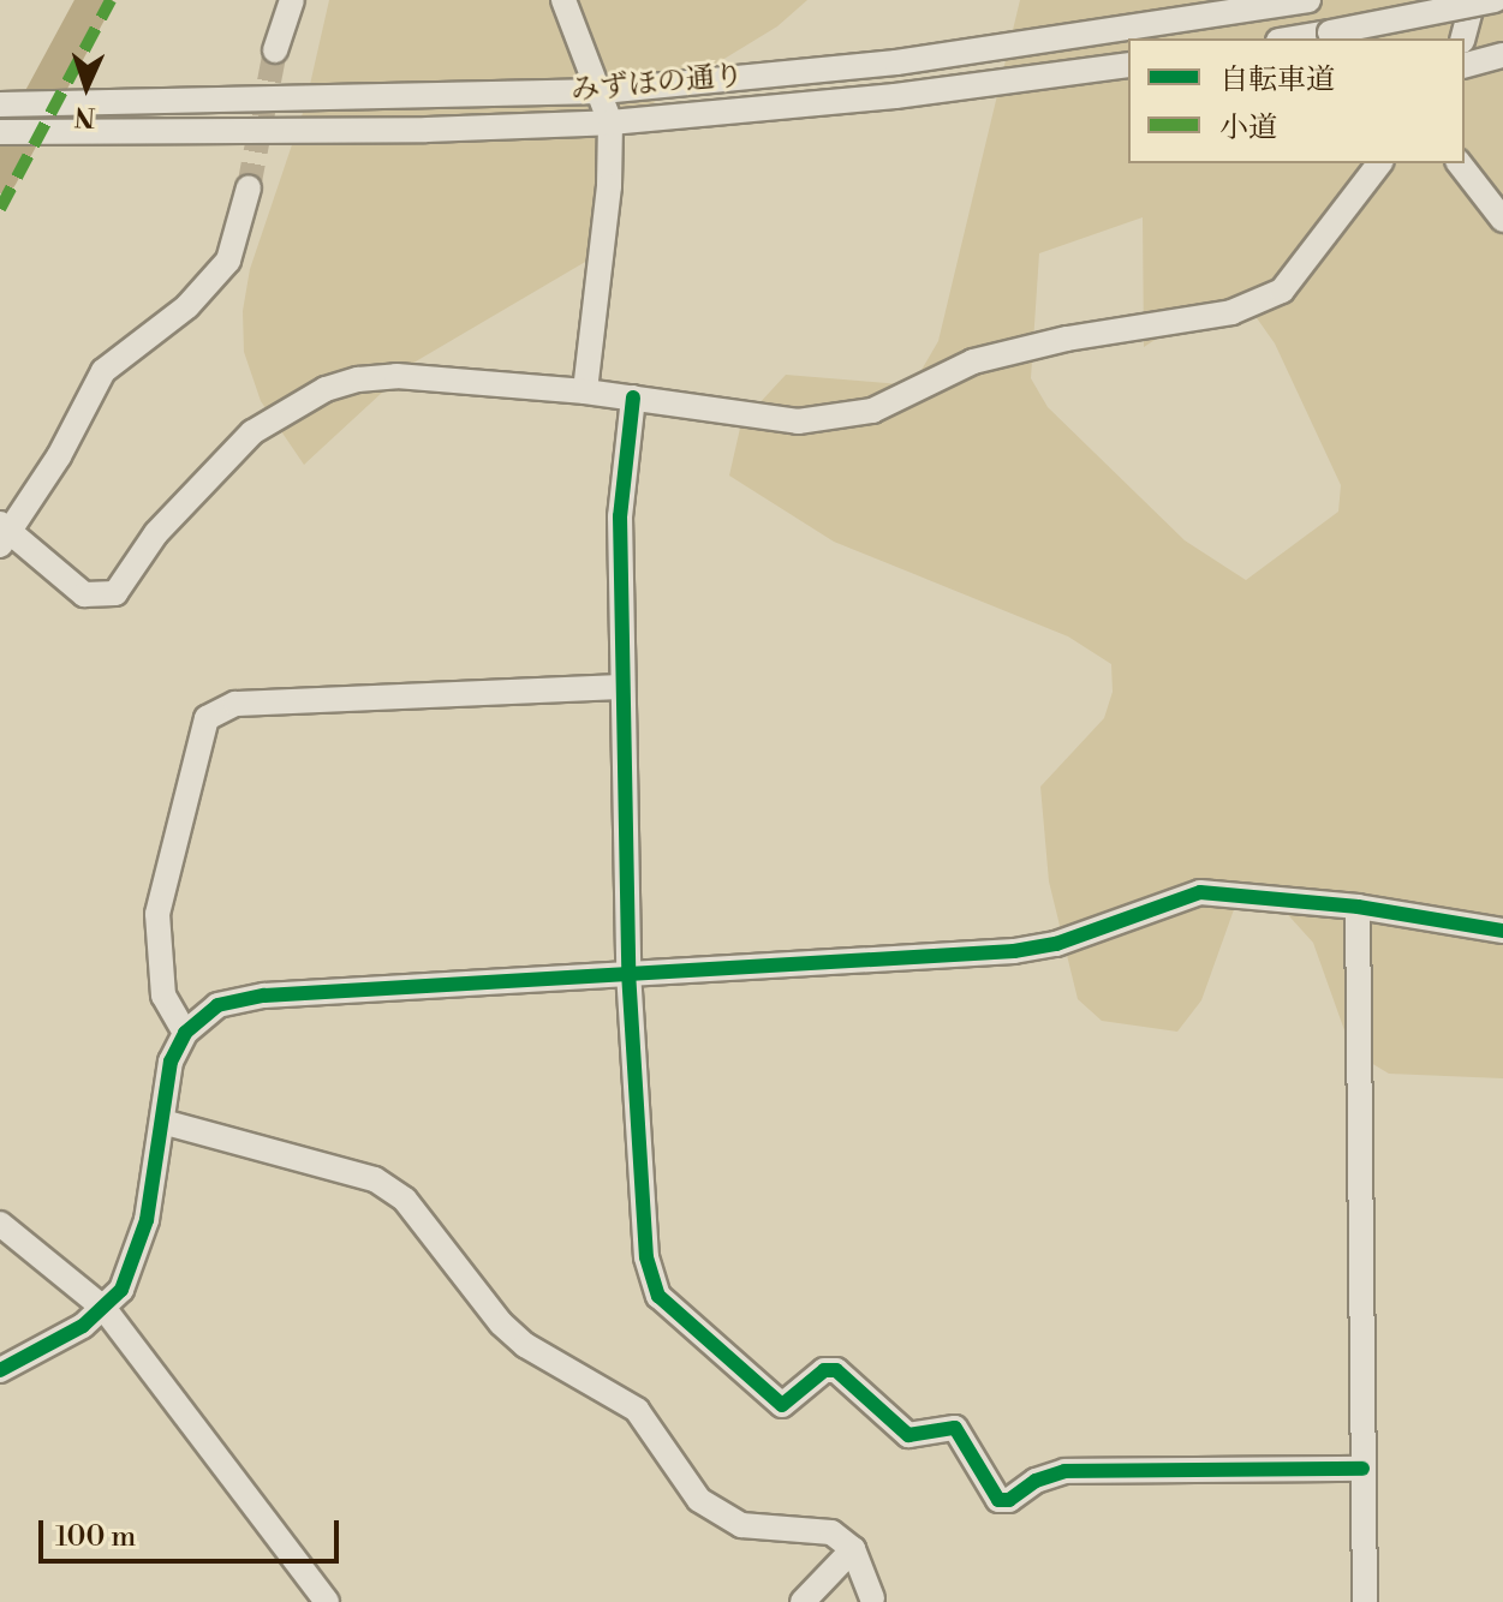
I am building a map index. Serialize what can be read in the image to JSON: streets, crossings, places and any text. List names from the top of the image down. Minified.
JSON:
{"streets":{"street":["みずほの通り"]},"legend":["自転車道","小道"],"scale_bar":"100 m","north":"bottom"}
